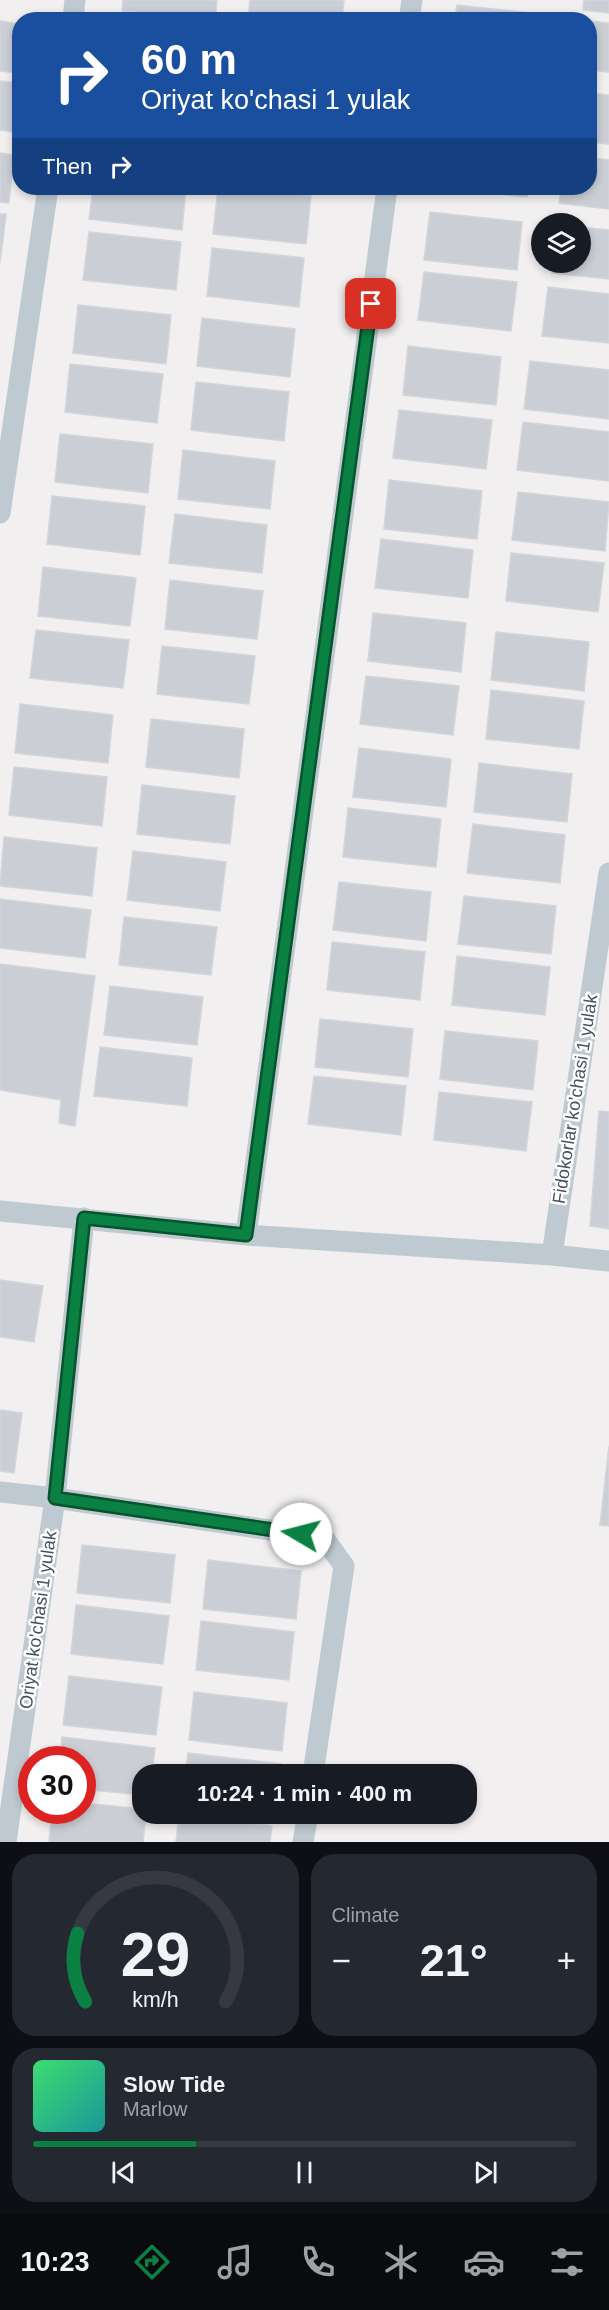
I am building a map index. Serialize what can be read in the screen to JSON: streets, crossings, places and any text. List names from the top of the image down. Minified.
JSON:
{"streets":{"street":["Fidokorlar ko'chasi 1 yulak","Oriyat ko'chasi 1 yulak"]},"page":{"turn":["60 m","Oriyat ko'chasi 1 yulak"],"then":"Then","limit":"30","trip":"10:24 · 1 min · 400 m","tile":"Climate","heat":["−","21°","+"],"song":["Slow Tide","Marlow"],"tabs":"10:23","gauge":["29","km/h"]}}
